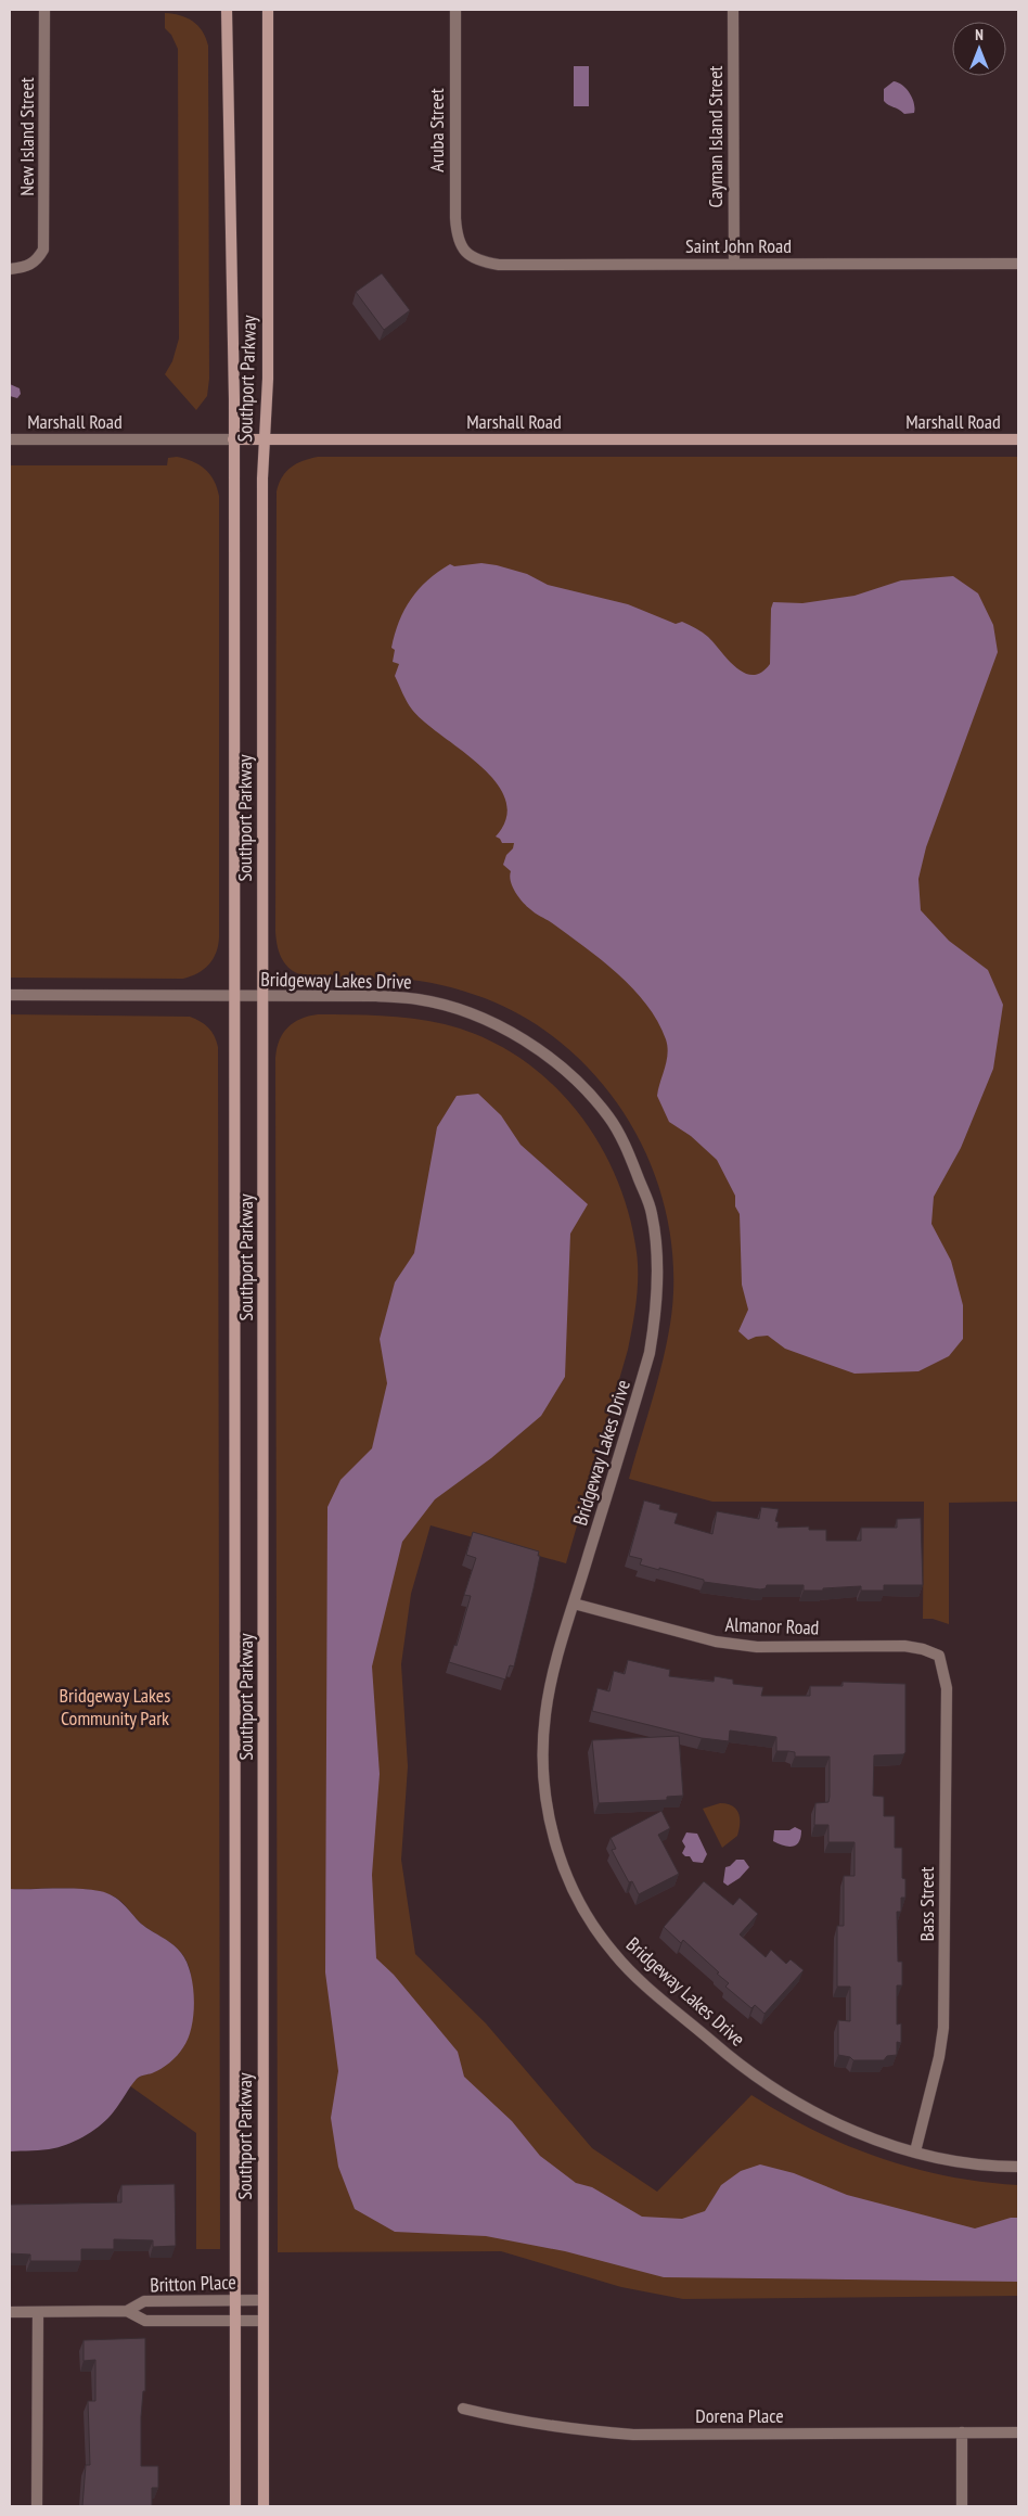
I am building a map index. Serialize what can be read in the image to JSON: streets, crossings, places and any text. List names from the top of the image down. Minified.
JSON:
{"streets":{"street":["Aruba Street","New Island Street","Cayman Island Street","Saint John Road","Southport Parkway","Marshall Road","Bridgeway Lakes Drive","Almanor Road","Bass Street","Britton Place","Dorena Place"]},"crossings":[["Aruba Street","Saint John Road"],["Cayman Island Street","Saint John Road"],["Southport Parkway","Marshall Road"],["Southport Parkway","Bridgeway Lakes Drive"],["Southport Parkway","Britton Place"],["Bridgeway Lakes Drive","Almanor Road"],["Bridgeway Lakes Drive","Bass Street"],["Almanor Road","Bass Street"]],"parks":["Bridgeway Lakes Community Park"],"north":"top"}
